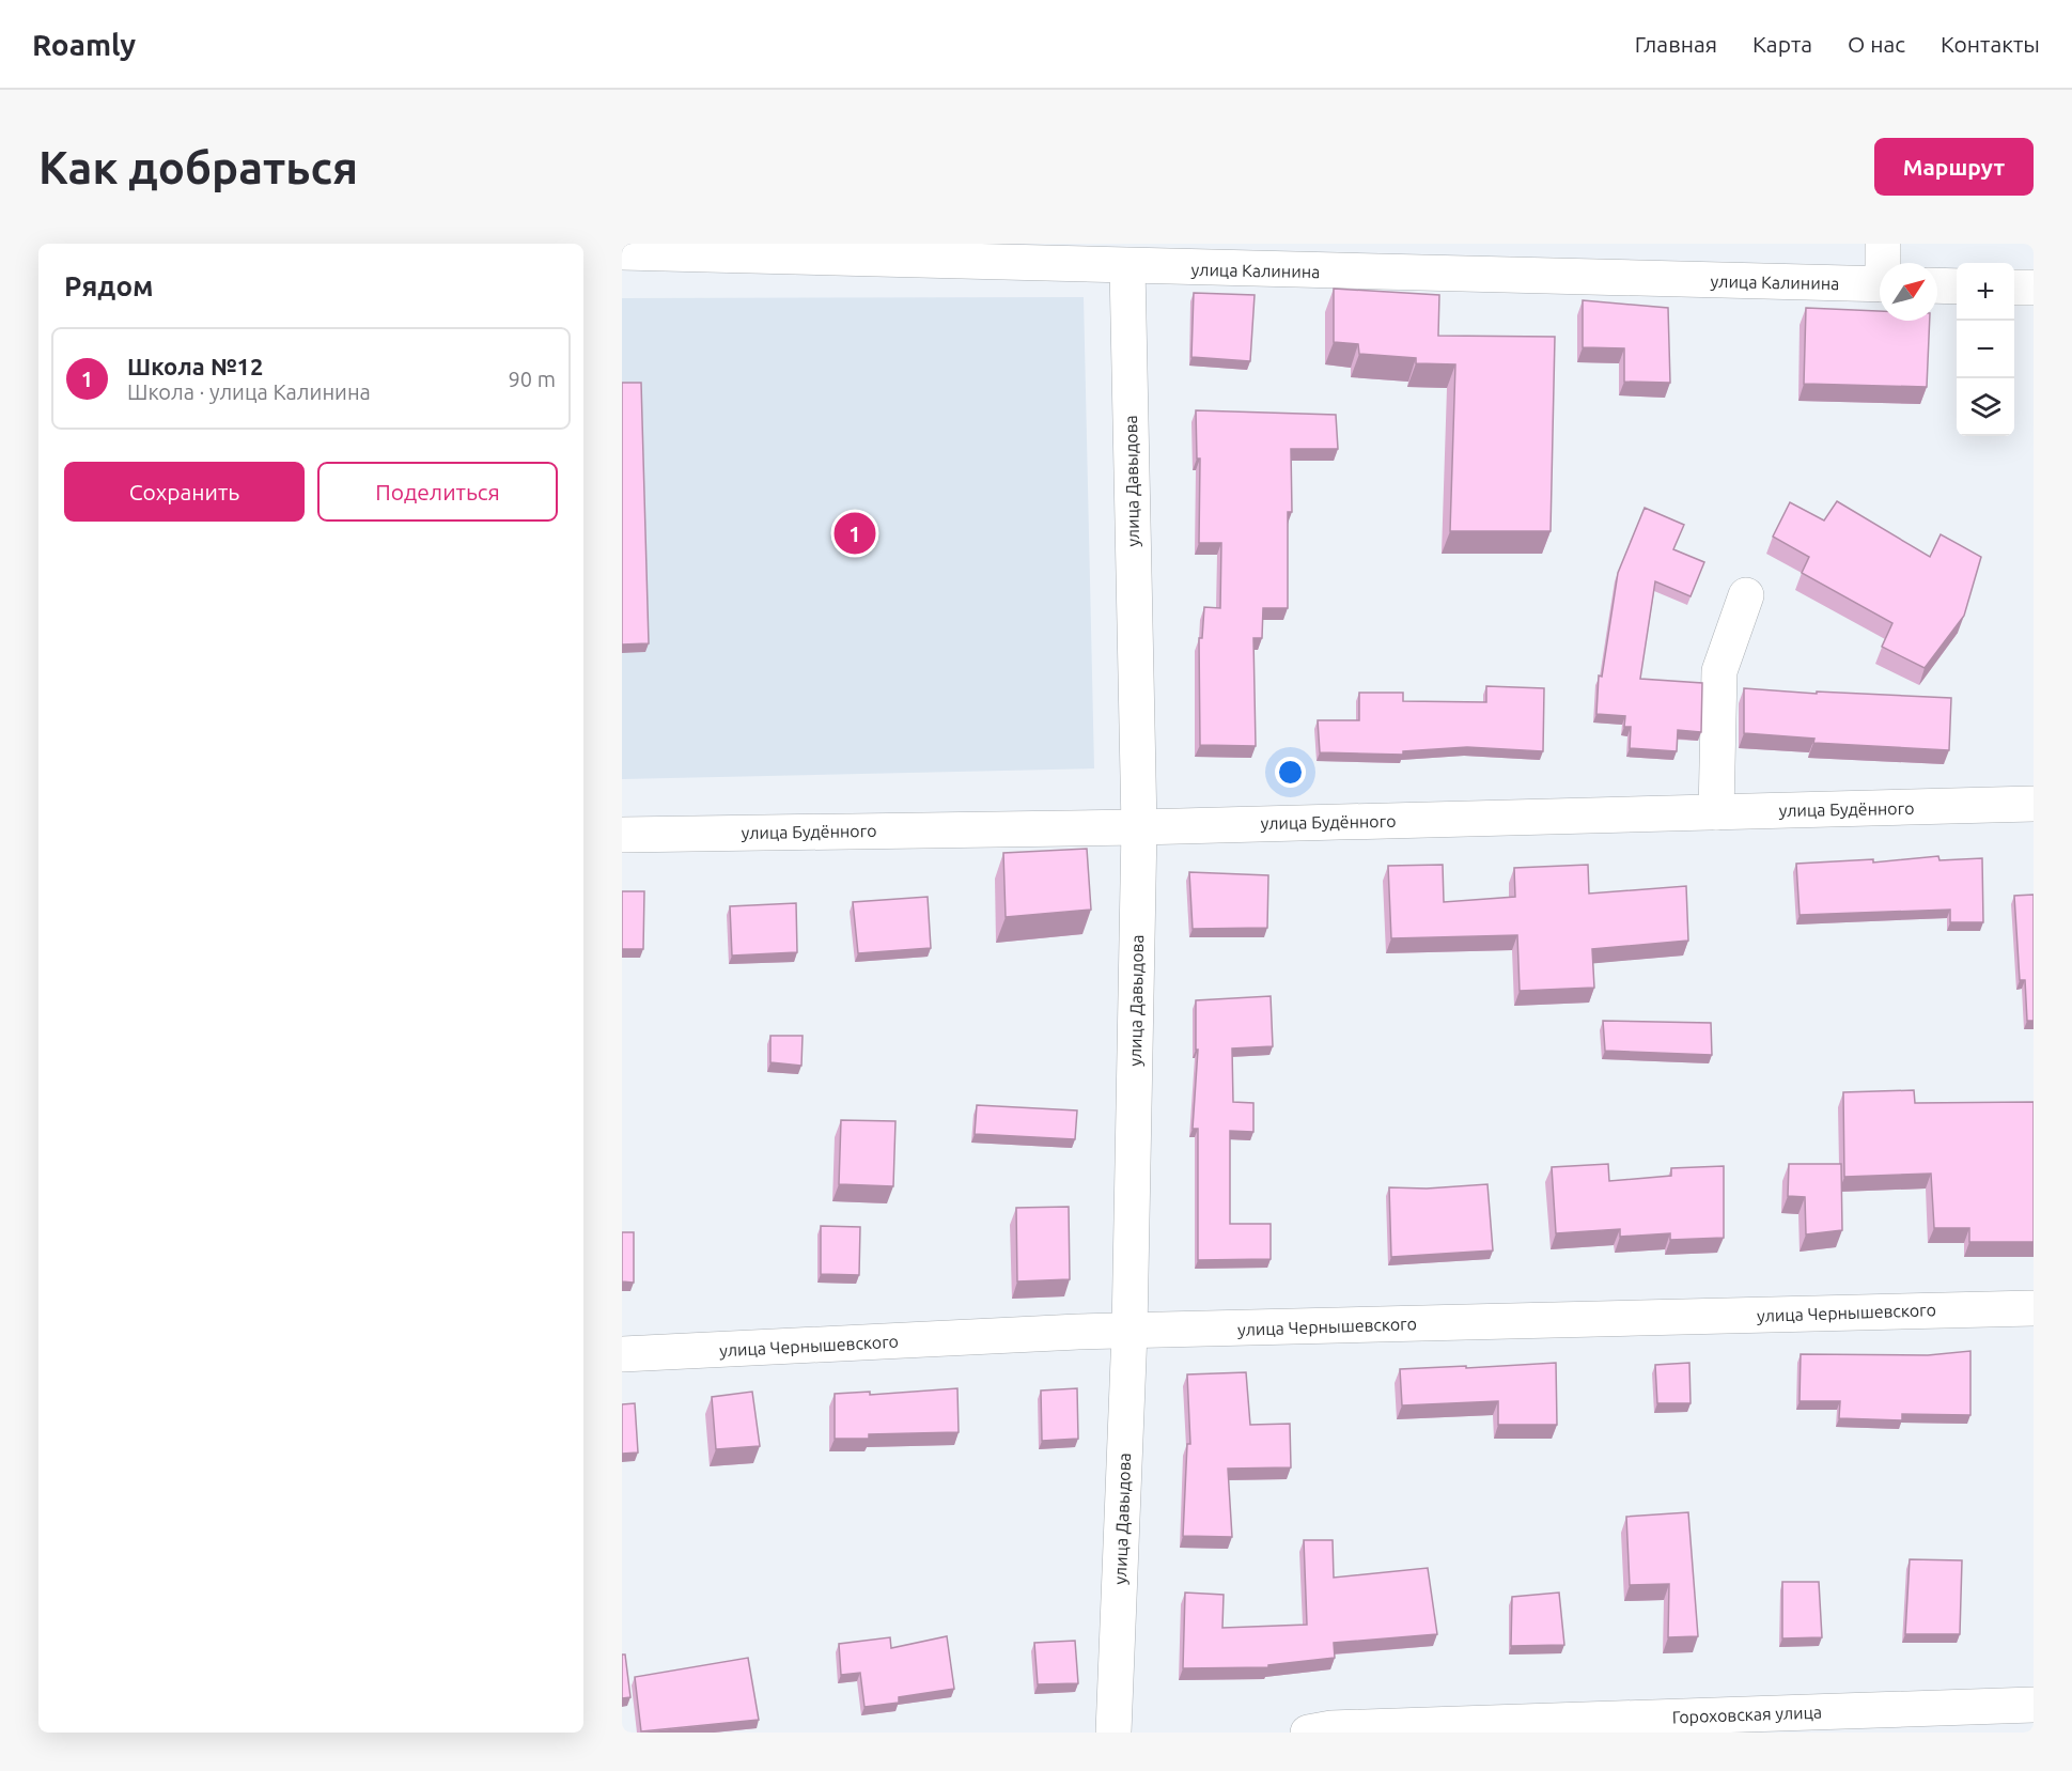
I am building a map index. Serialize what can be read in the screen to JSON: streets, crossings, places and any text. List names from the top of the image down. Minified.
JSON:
{"streets":{"street":["улица Калинина","улица Давыдова","улица Будённого","улица Чернышевского","Гороховская улица"]},"crossings":[["улица Калинина","улица Давыдова"],["улица Давыдова","улица Будённого"],["улица Давыдова","улица Чернышевского"]],"north":"top right","page":{"header":"Roamly","nav":["Главная","Карта","О нас","Контакты"],"buttons":["Маршрут",["Сохранить","Поделиться"]],"title":"Как добраться","heading":"Рядом","map_buttons":["+","−"],"list":[{"mark":"1","name":"Школа №12","note":"Школа · улица Калинина","value":"90 m"}],"pins":"1"}}
